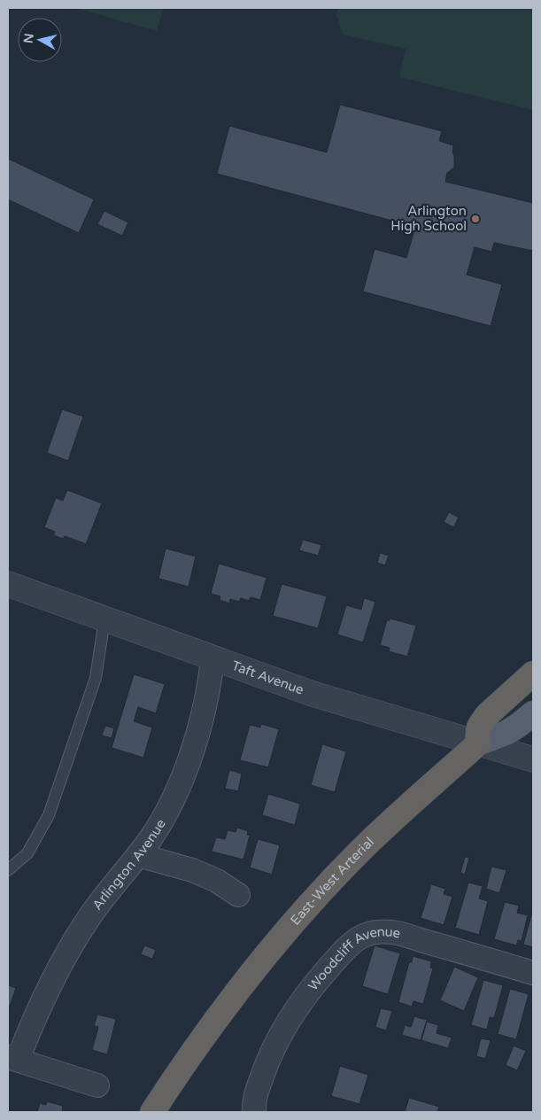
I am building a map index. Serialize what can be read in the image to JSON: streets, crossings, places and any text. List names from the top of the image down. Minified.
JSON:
{"streets":{"highway":["East-West Arterial"],"street":["Taft Avenue","Arlington Avenue","Woodcliff Avenue"]},"crossings":[["Taft Avenue","Arlington Avenue"],["Taft Avenue","East-West Arterial"]],"places":["Arlington High School"],"north":"left"}
